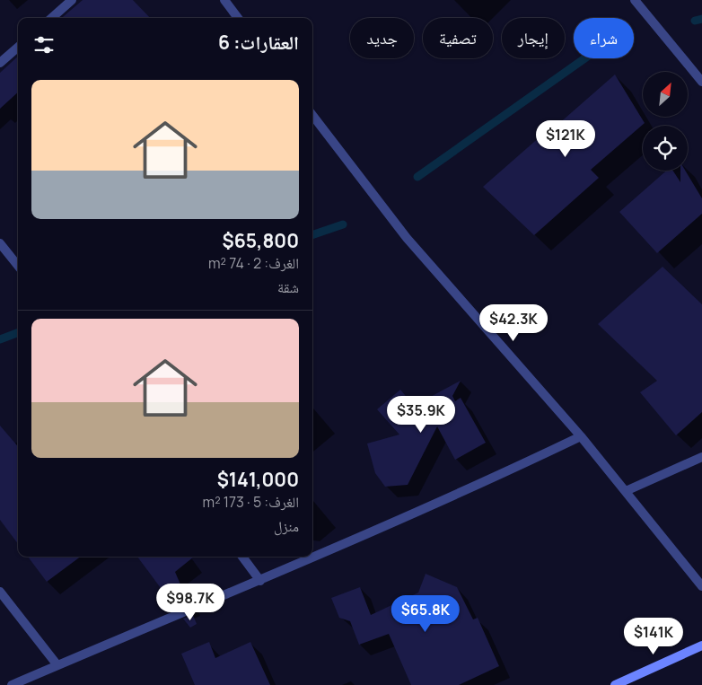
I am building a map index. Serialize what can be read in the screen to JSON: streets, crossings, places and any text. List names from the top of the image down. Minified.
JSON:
{"north":"top right","page":{"chip":["شراء","إيجار","تصفية","جديد"],"heading":"العقارات: 6","list":[{"name":"$65,800","note":"الغرف: 2 · 74 m² · شقة"},{"name":"$141,000","note":"الغرف: 5 · 173 m² · منزل"}],"price":["$121K","$42.3K","$35.9K","$98.7K","$65.8K","$141K"]}}
